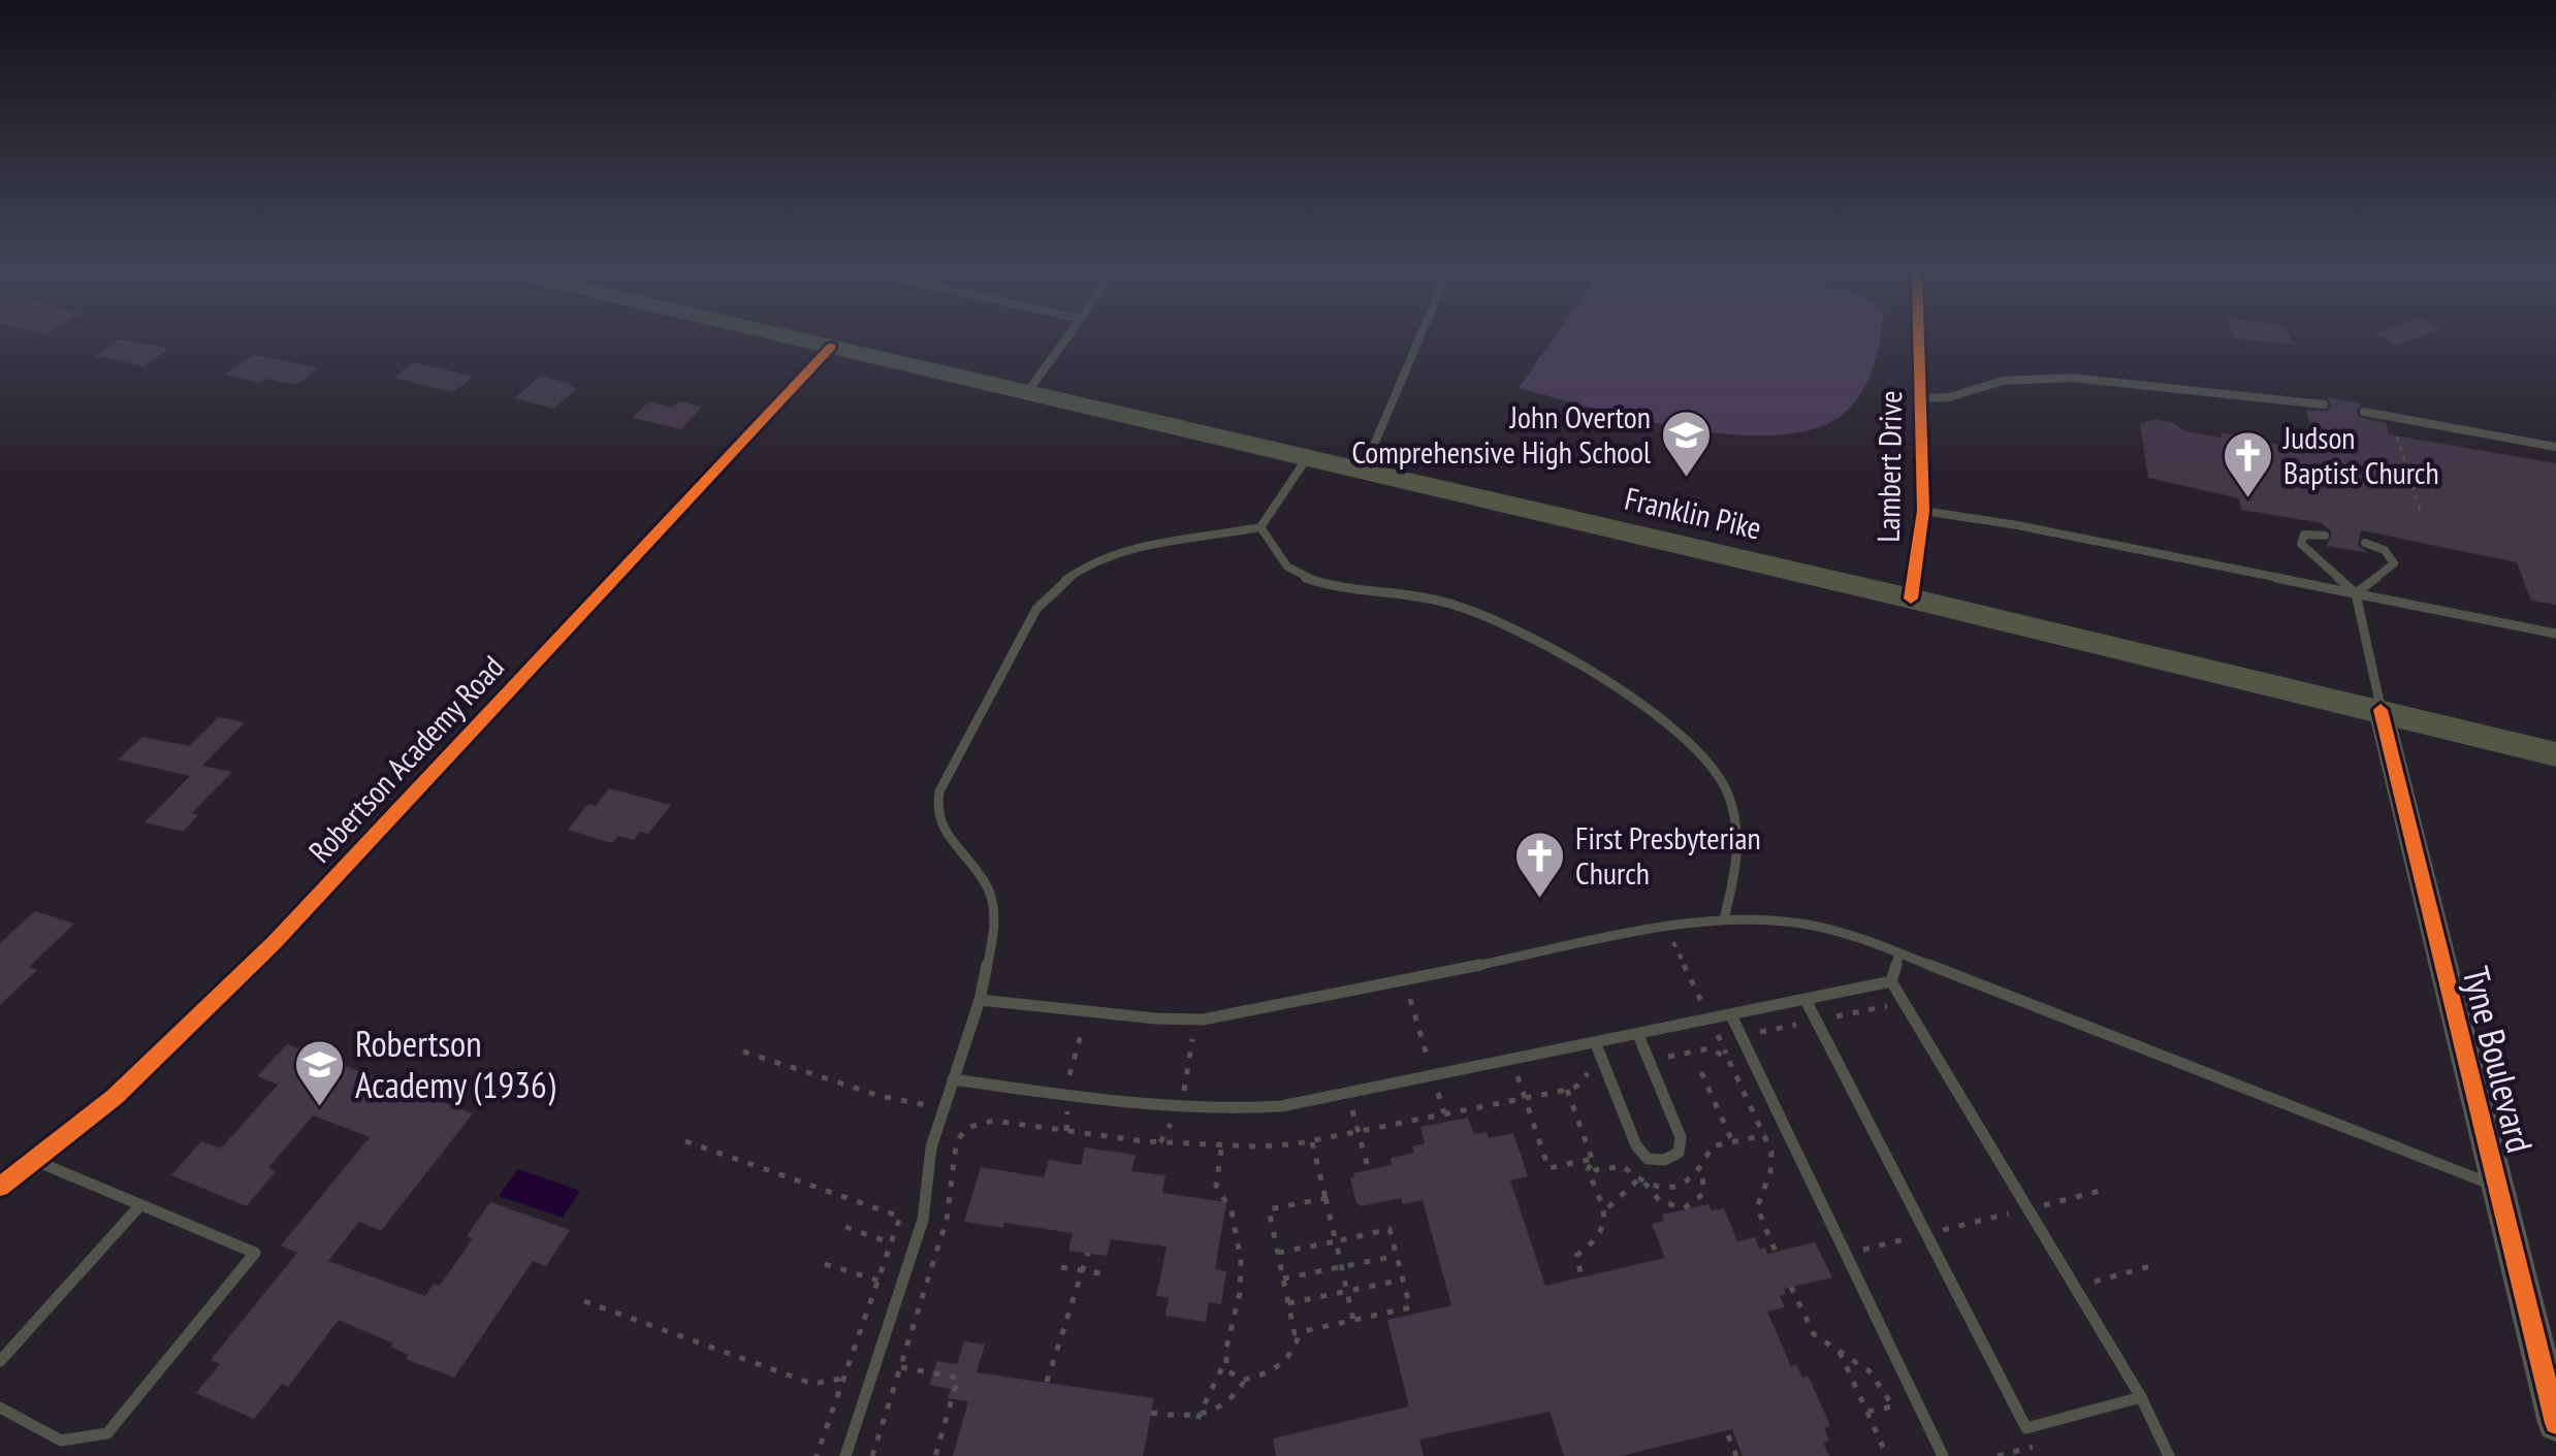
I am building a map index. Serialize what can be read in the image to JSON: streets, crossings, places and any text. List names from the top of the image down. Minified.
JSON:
{"streets":{"main road":["Franklin Pike"],"street":["Lambert Drive","Robertson Academy Road","Tyne Boulevard"]},"crossings":[["Lambert Drive","Franklin Pike"],["Franklin Pike","Robertson Academy Road"],["Franklin Pike","Tyne Boulevard"]],"places":{"school or university":["John Overton Comprehensive High School","Robertson Academy (1936)"],"church":["Judson Baptist Church","First Presbyterian Church"]}}
